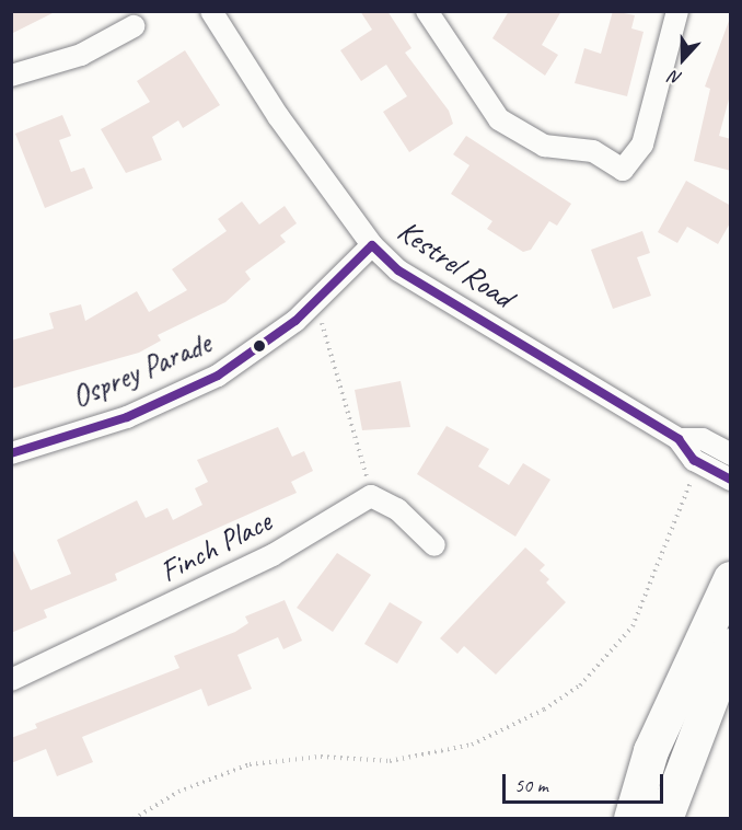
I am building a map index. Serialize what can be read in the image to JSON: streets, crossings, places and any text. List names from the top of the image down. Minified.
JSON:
{"streets":{"street":["Kestrel Road","Osprey Parade","Finch Place"]},"crossings":[["Kestrel Road","Osprey Parade"]],"scale_bar":"50 m","north":"bottom"}
